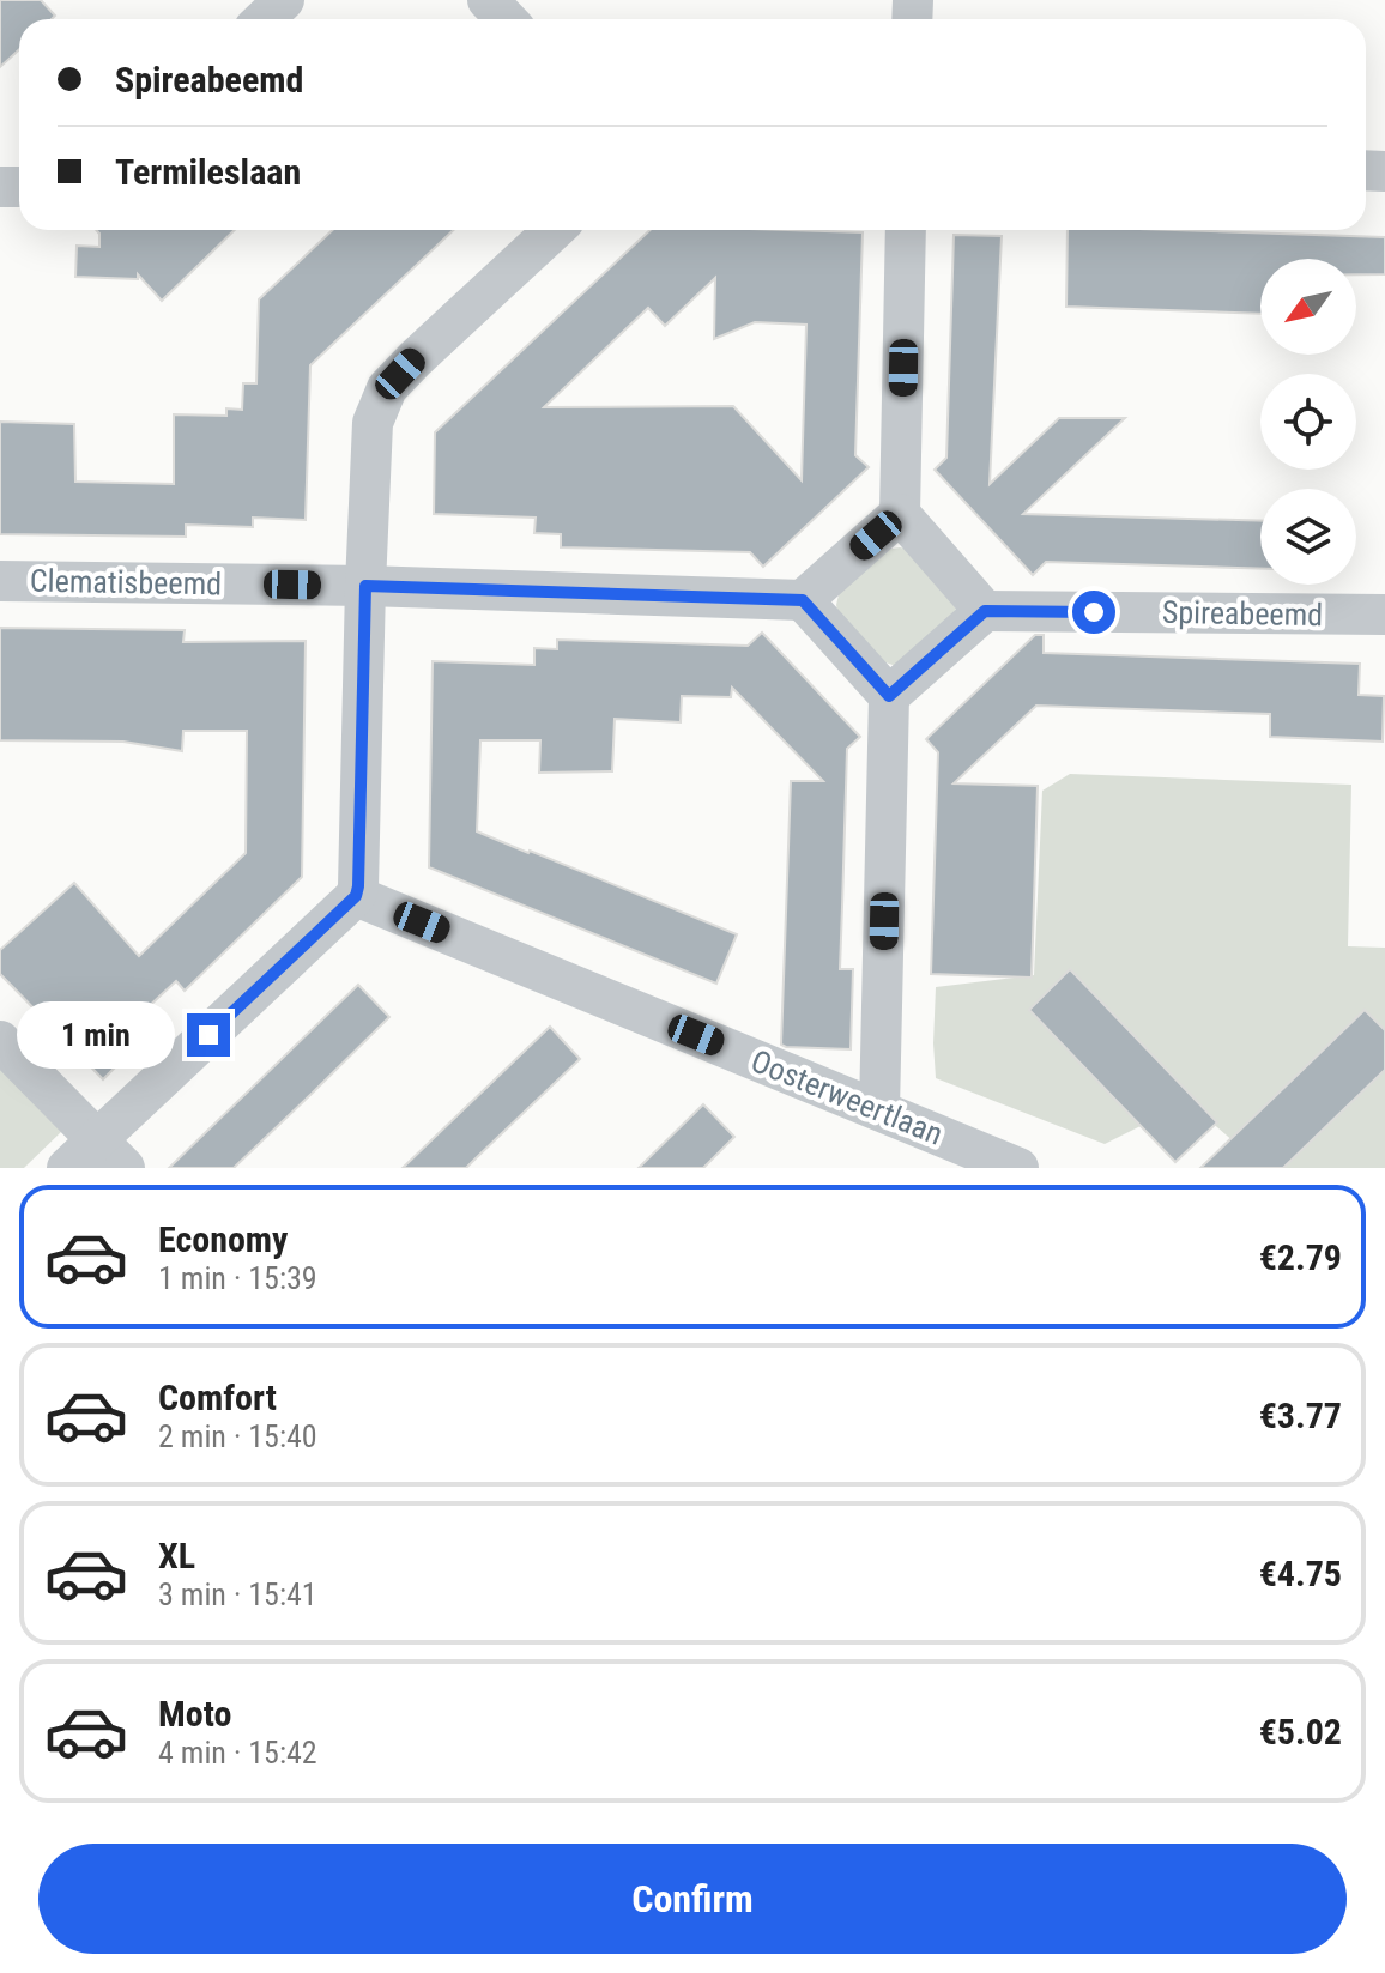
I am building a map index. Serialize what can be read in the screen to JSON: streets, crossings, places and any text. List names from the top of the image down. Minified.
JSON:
{"streets":{"street":["Clematisbeemd","Spireabeemd","Oosterweertlaan"]},"north":"bottom left","page":{"banner":["Spireabeemd","Termileslaan"],"bubble":"1 min","list":[{"name":"Economy","note":"1 min · 15:39","value":"€2.79"},{"name":"Comfort","note":"2 min · 15:40","value":"€3.77"},{"name":"XL","note":"3 min · 15:41","value":"€4.75"},{"name":"Moto","note":"4 min · 15:42","value":"€5.02"}],"buttons":"Confirm"}}
